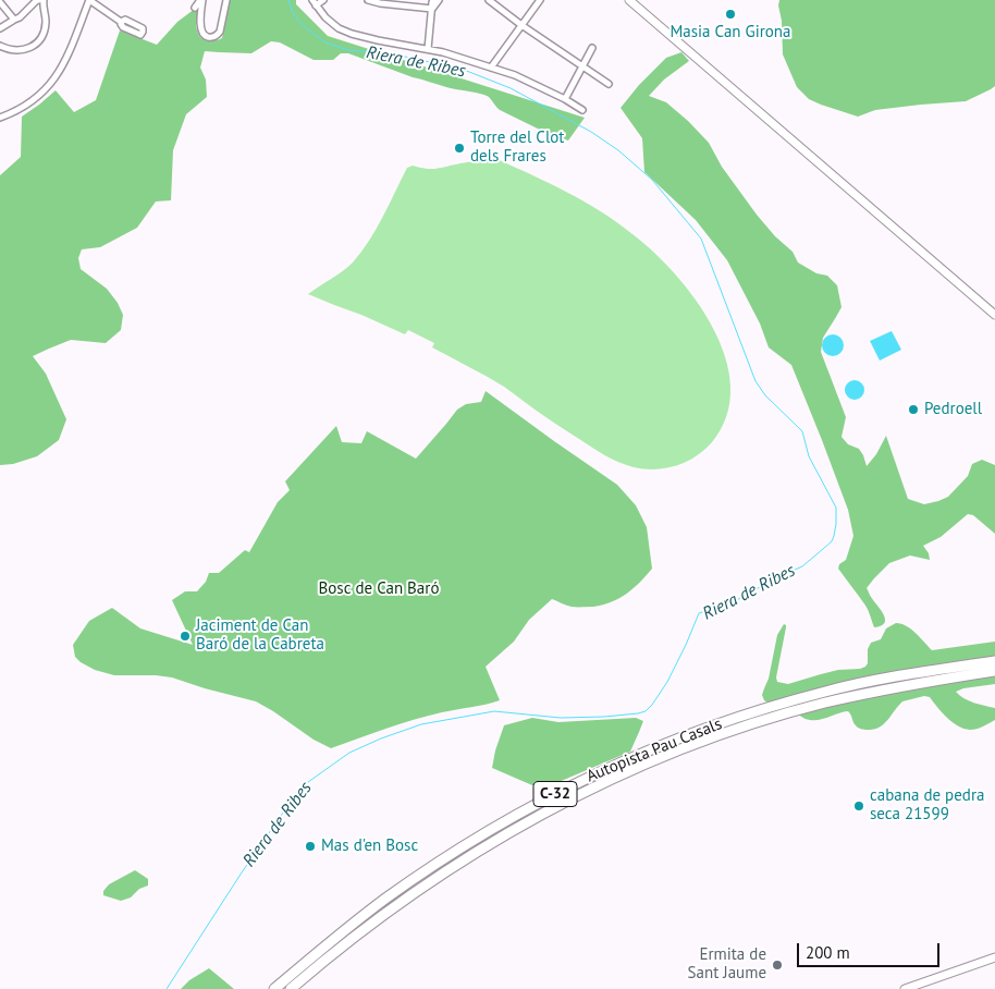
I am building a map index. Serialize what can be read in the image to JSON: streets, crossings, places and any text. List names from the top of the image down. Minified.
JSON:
{"streets":{"highway":["Autopista Pau Casals","C-32"]},"water":["Riera de Ribes"],"parks":["Bosc de Can Baró"],"places":["Masia Can Girona","Torre del Clot dels Frares","Pedroell","Jaciment de Can Baró de la Cabreta","cabana de pedra seca 21599","Mas d'en Bosc","Ermita de Sant Jaume"],"scale_bar":"200 m"}
